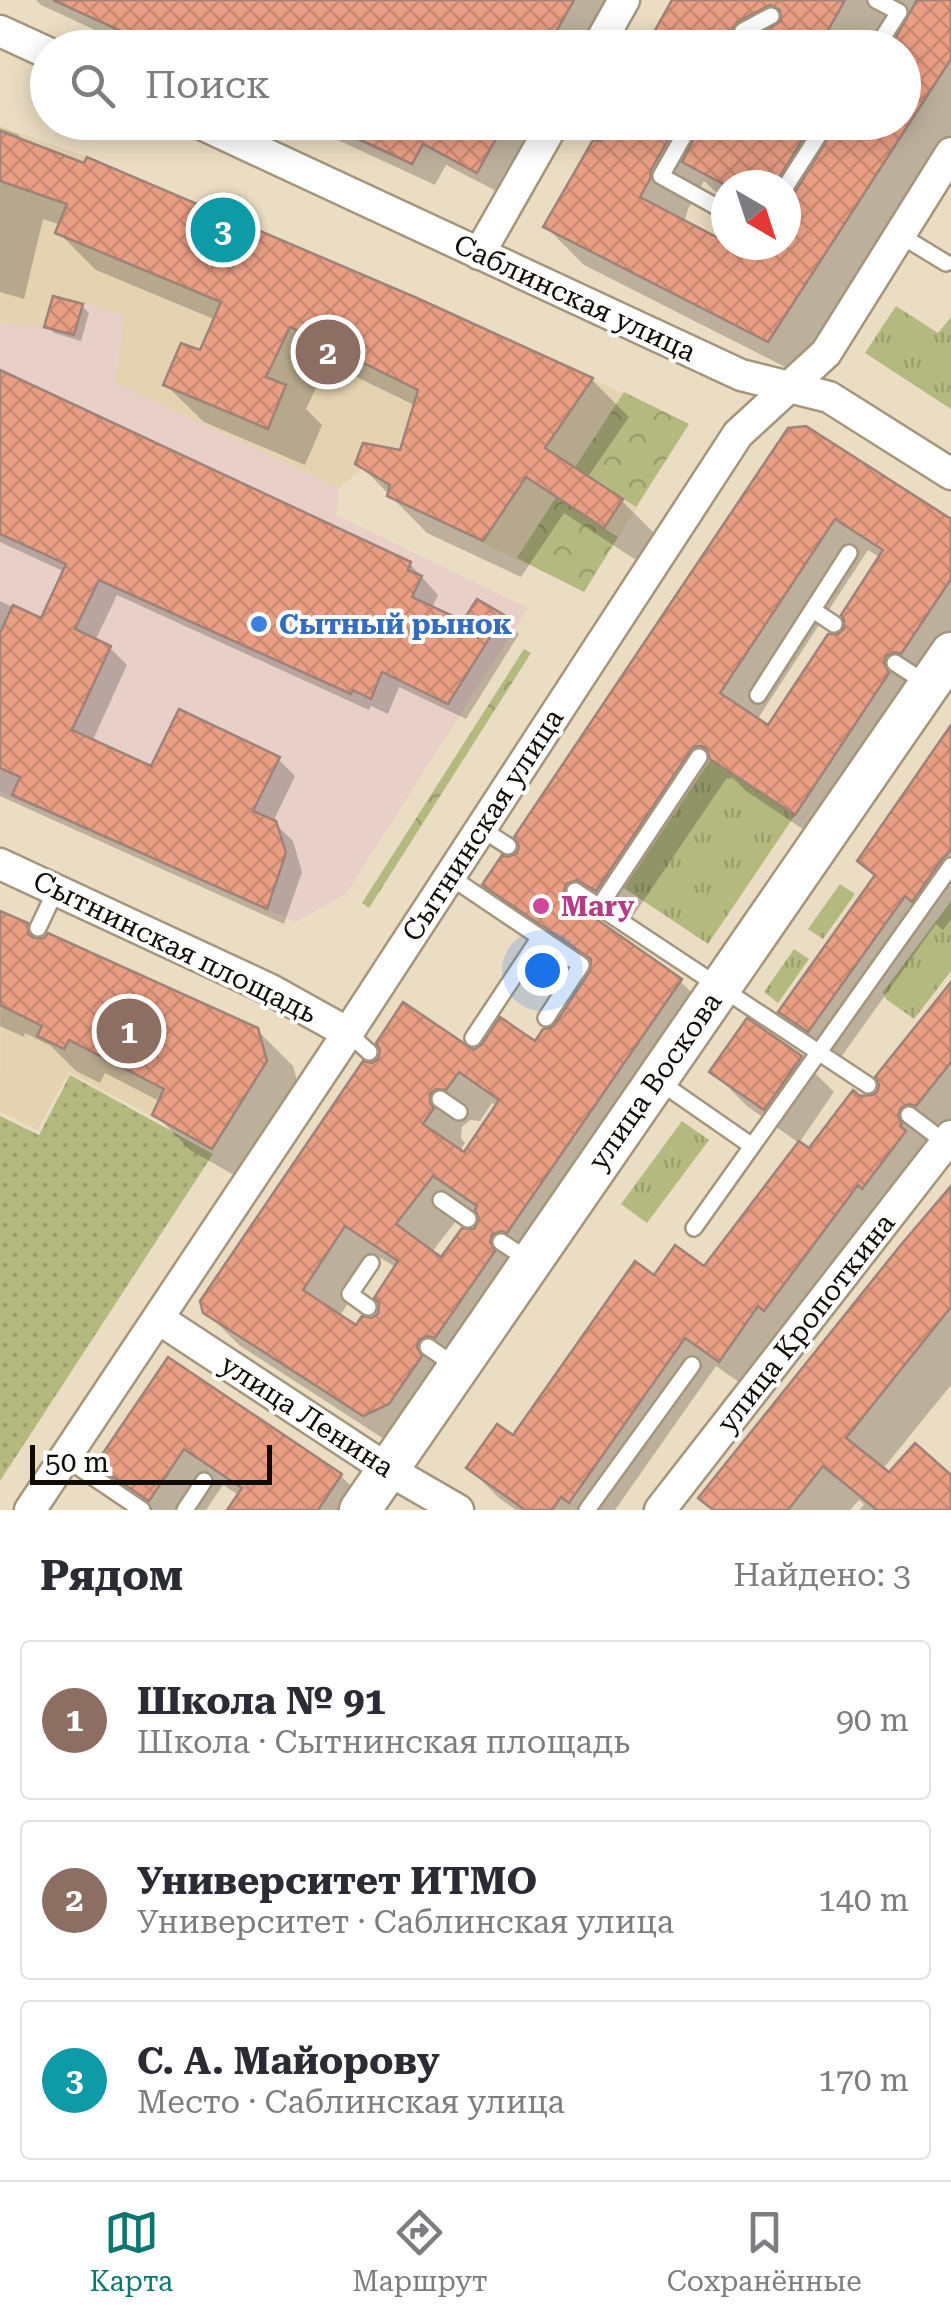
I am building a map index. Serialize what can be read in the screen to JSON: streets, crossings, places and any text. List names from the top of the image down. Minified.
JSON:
{"streets":{"street":["Саблинская улица","Сытнинская улица","Сытнинская площадь","улица Воскова","улица Кропоткина","улица Ленина"]},"crossings":[["Саблинская улица","Сытнинская улица"],["Сытнинская улица","Сытнинская площадь"],["Сытнинская улица","улица Ленина"],["улица Воскова","улица Ленина"]],"places":["Сытный рынок","Mary"],"scale_bar":"50 m","north":"bottom right","page":{"search":"Поиск","pins":["3","2","1"],"scale":"50 m","heading":["Рядом","Найдено: 3"],"list":[{"mark":"1","name":"Школа № 91","note":"Школа · Сытнинская площадь","value":"90 m"},{"mark":"2","name":"Университет ИТМО","note":"Университет · Саблинская улица","value":"140 m"},{"mark":"3","name":"С. А. Майорову","note":"Место · Саблинская улица","value":"170 m"}],"nav":["Карта","Маршрут","Сохранённые"]}}
